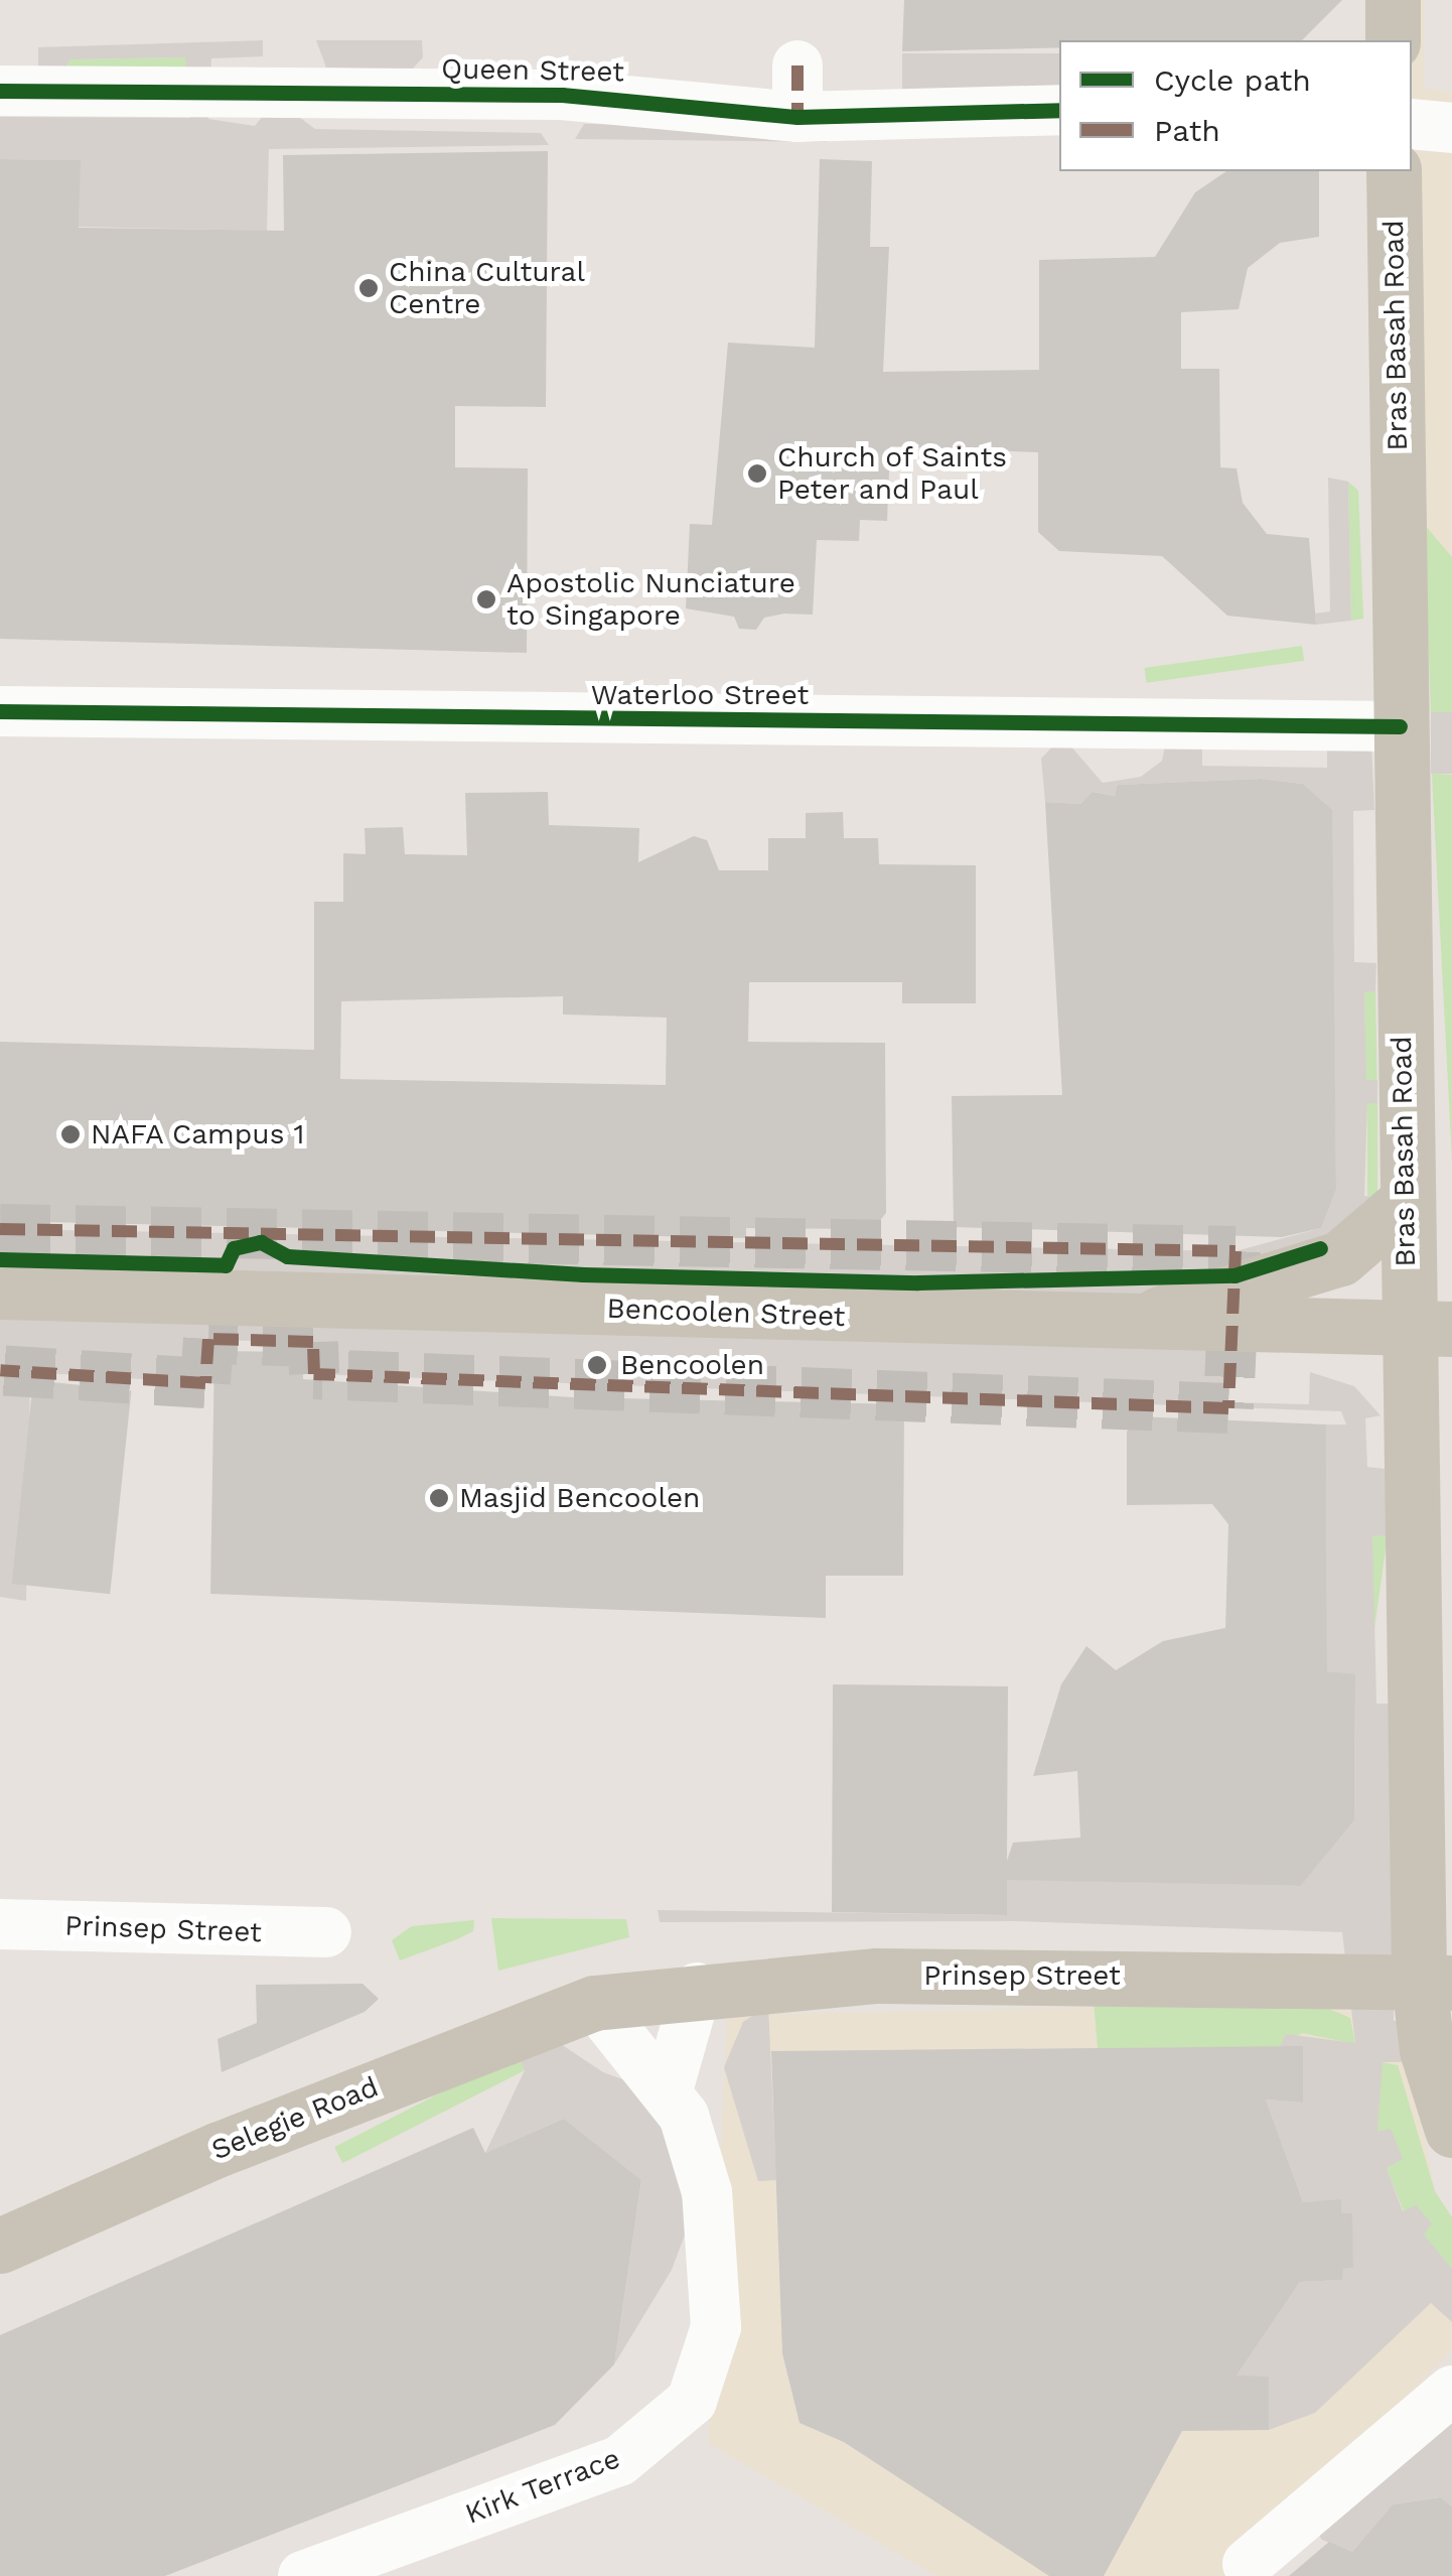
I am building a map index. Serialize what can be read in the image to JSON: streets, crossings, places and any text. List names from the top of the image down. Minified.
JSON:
{"streets":{"main road":["Bras Basah Road","Bencoolen Street","Prinsep Street","Selegie Road"],"street":["Queen Street","Waterloo Street","Kirk Terrace"]},"crossings":[["Bras Basah Road","Waterloo Street"],["Bras Basah Road","Bencoolen Street"],["Bras Basah Road","Prinsep Street"],["Prinsep Street","Selegie Road"],["Prinsep Street","Kirk Terrace"],["Selegie Road","Kirk Terrace"]],"places":["China Cultural Centre","Church of Saints Peter and Paul","Apostolic Nunciature to Singapore","NAFA Campus 1","Bencoolen","Masjid Bencoolen"],"legend":["Cycle path","Path"]}
